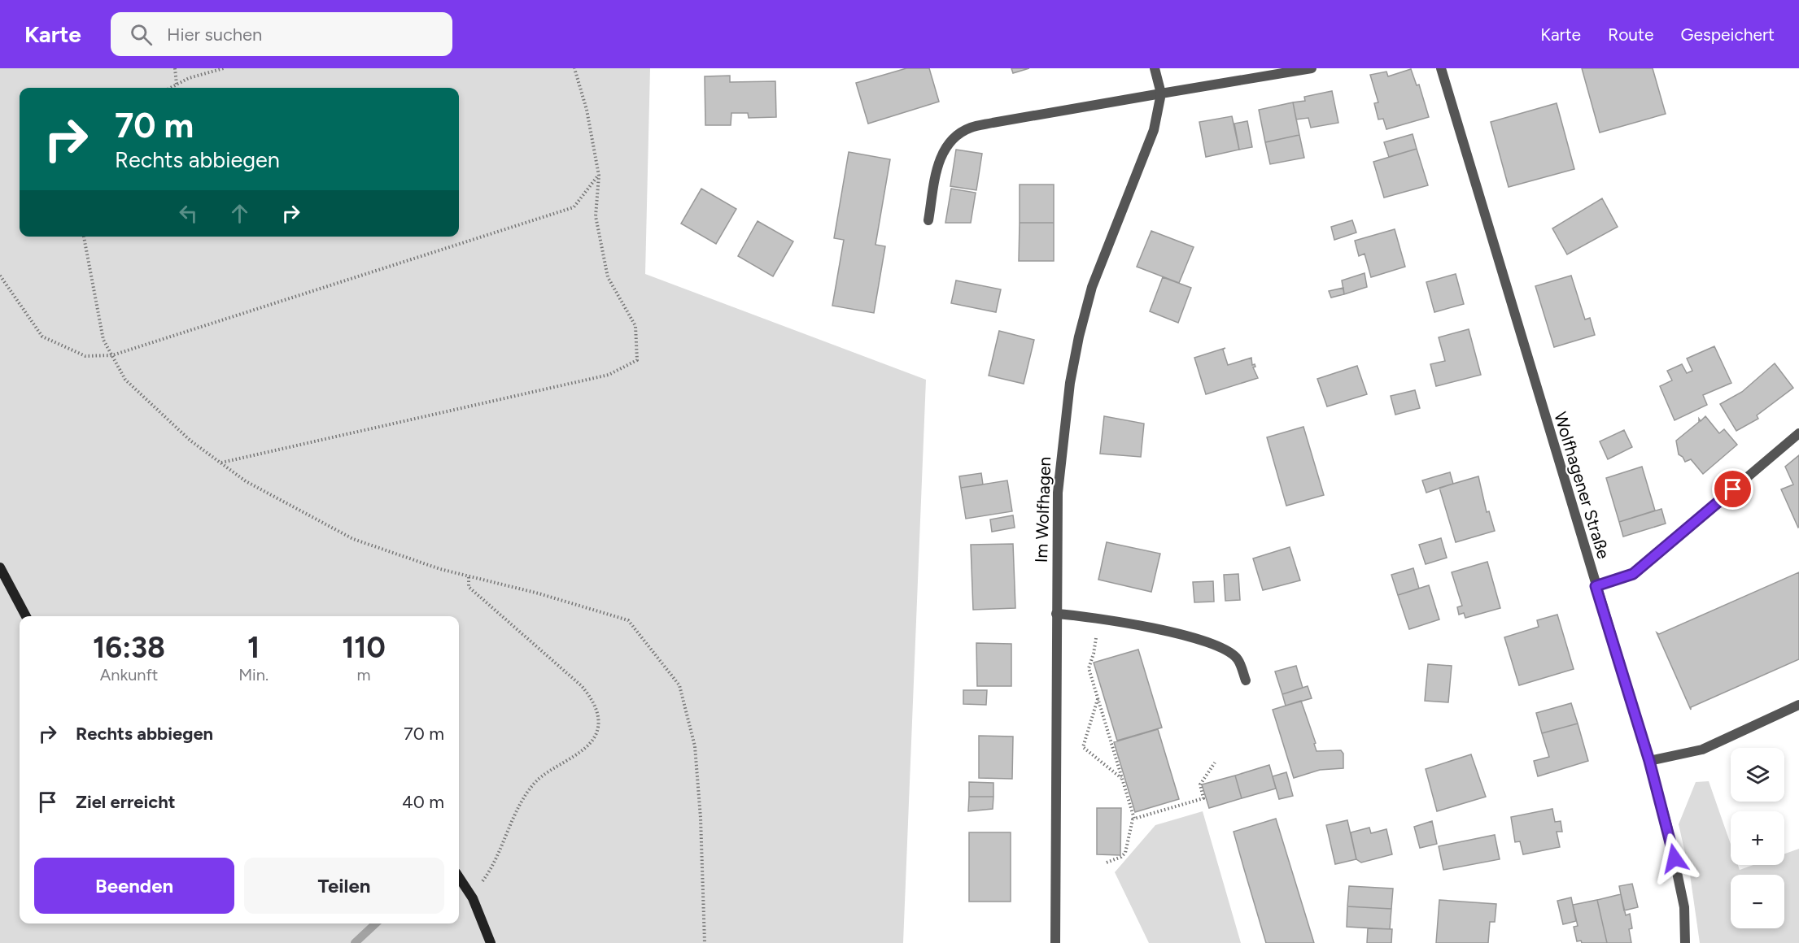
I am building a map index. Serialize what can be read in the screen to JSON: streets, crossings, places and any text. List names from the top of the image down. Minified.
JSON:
{"streets":{"street":["Wolfhagener Straße","Im Wolfhagen"]},"page":{"header":"Karte","search":"Hier suchen","nav":["Karte","Route","Gespeichert"],"turn":["70 m","Rechts abbiegen"],"eta":["16:38","Ankunft","1","Min.","110","m"],"list":[{"name":"Rechts abbiegen","value":"70 m"},{"name":"Ziel erreicht","value":"40 m"}],"map_buttons":["+","−"],"buttons":["Beenden","Teilen"]}}
